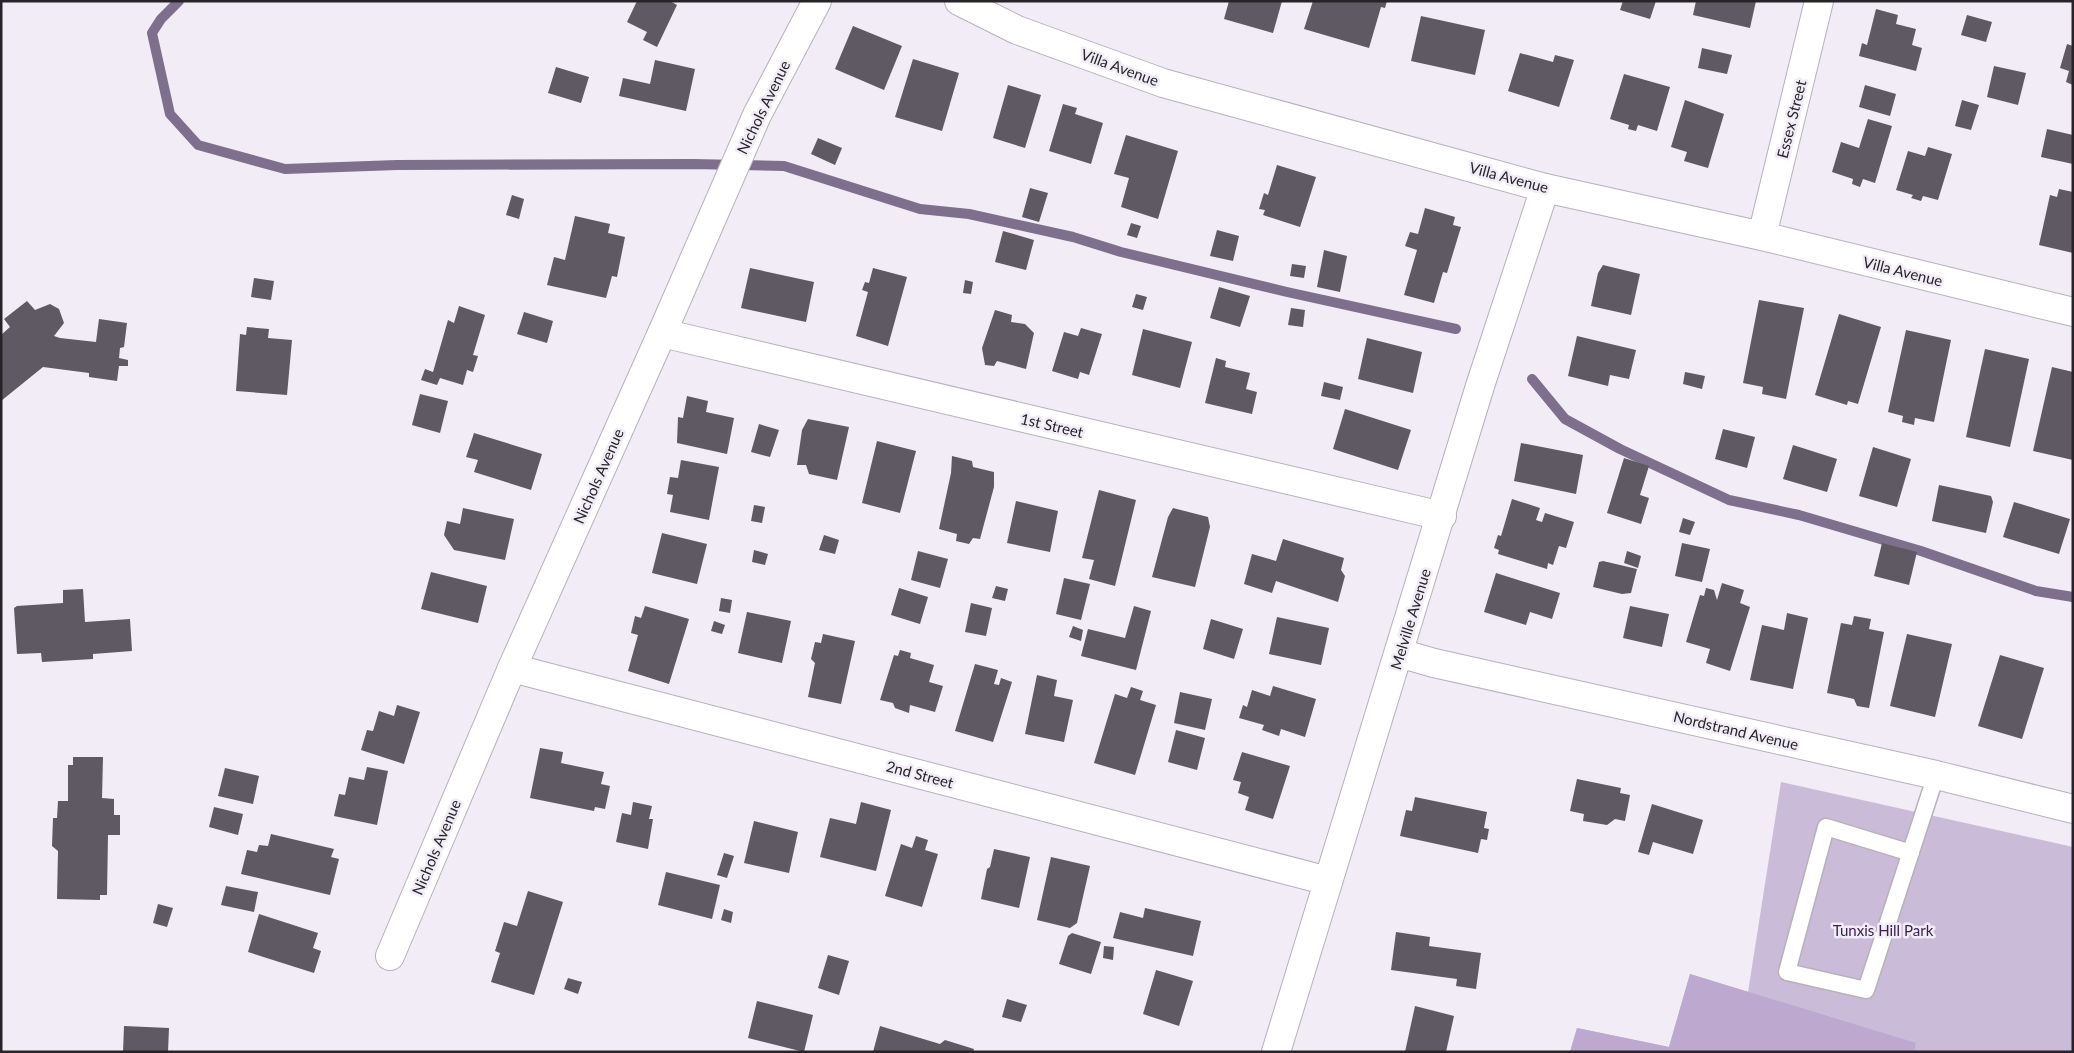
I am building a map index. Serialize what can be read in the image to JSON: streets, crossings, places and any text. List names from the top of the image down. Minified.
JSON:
{"streets":{"street":["Villa Avenue","Nichols Avenue","Essex Street","1st Street","Melville Avenue","Nordstrand Avenue","2nd Street"]},"crossings":[["Villa Avenue","Essex Street"],["Villa Avenue","Melville Avenue"],["Nichols Avenue","1st Street"],["Nichols Avenue","2nd Street"],["1st Street","Melville Avenue"],["Melville Avenue","Nordstrand Avenue"],["Melville Avenue","2nd Street"]],"parks":["Tunxis Hill Park"]}
